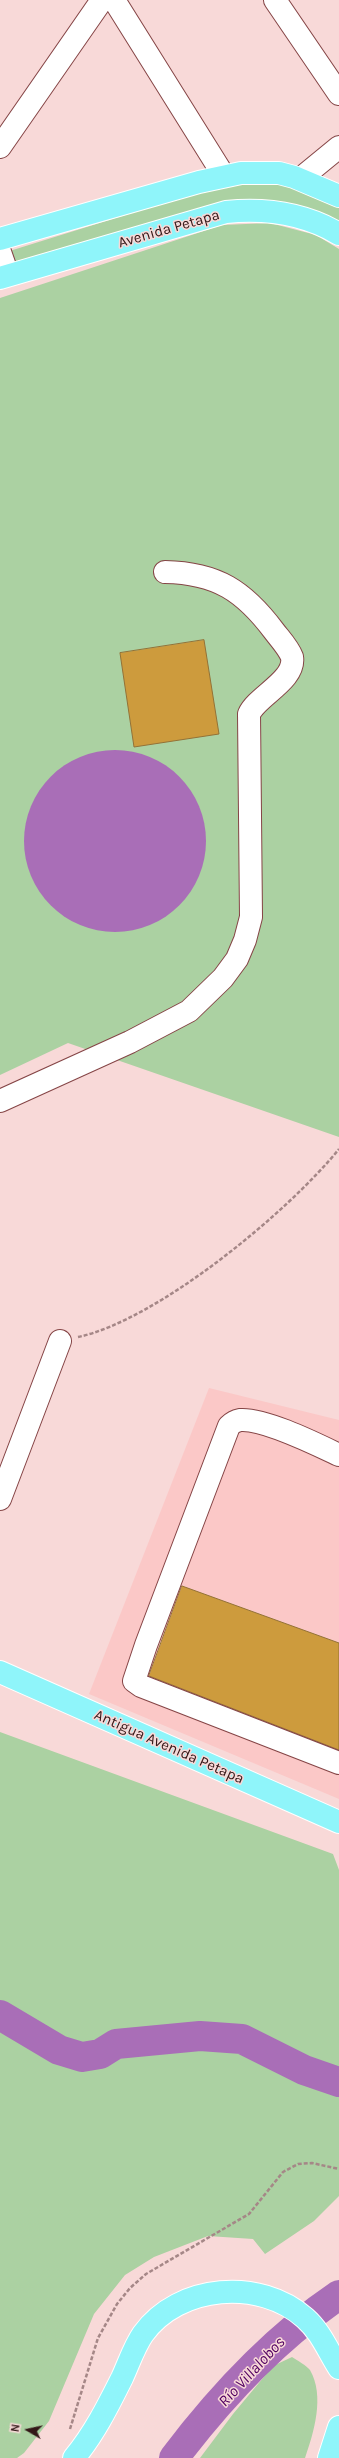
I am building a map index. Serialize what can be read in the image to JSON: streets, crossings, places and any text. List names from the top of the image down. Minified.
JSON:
{"streets":{"main road":["Avenida Petapa","Antigua Avenida Petapa"]},"water":["Río Villalobos"],"north":"left"}
